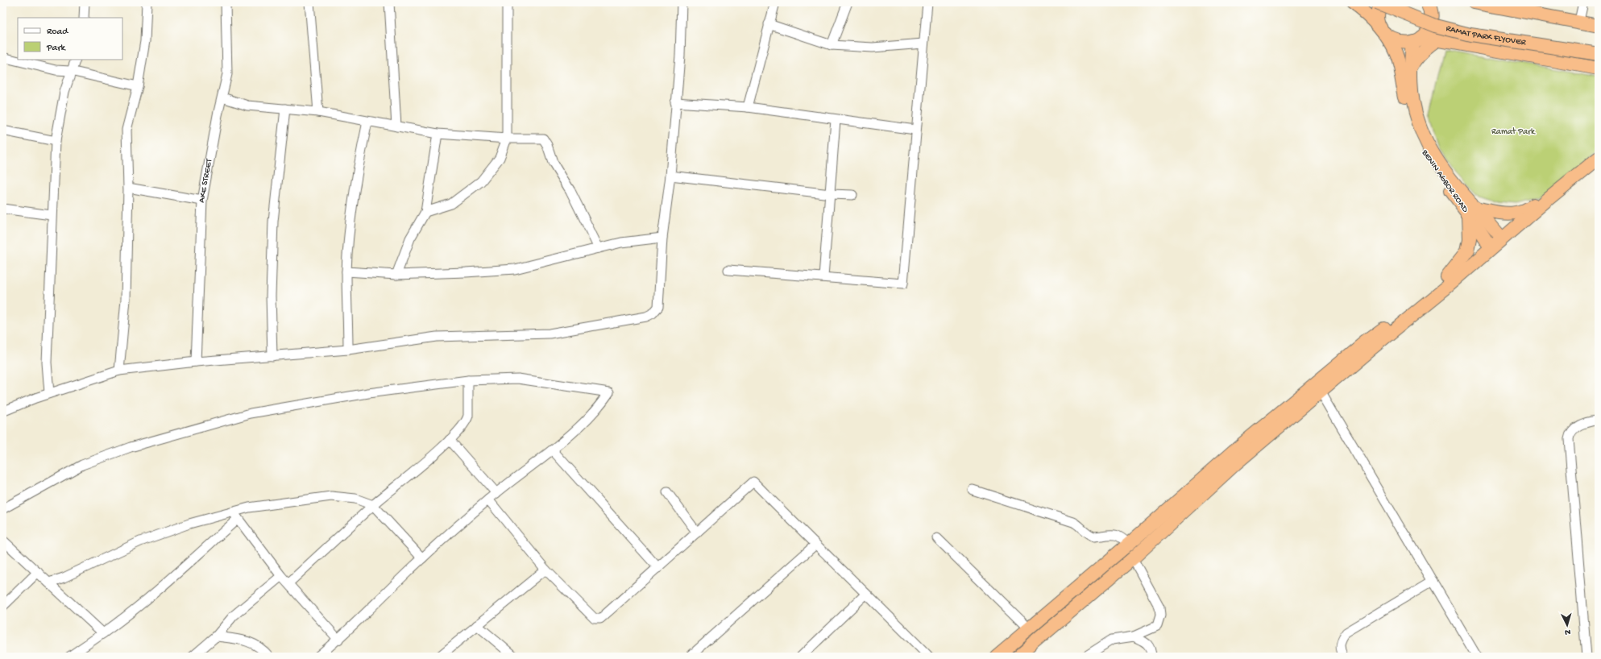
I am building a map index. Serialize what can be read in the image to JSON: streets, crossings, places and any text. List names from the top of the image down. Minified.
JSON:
{"streets":{"highway":["RAMAT PARK FLYOVER","BENIN AGBOR ROAD"],"street":["AKE STREET"]},"parks":["Ramat Park"],"legend":["Road","Park"],"north":"bottom"}
